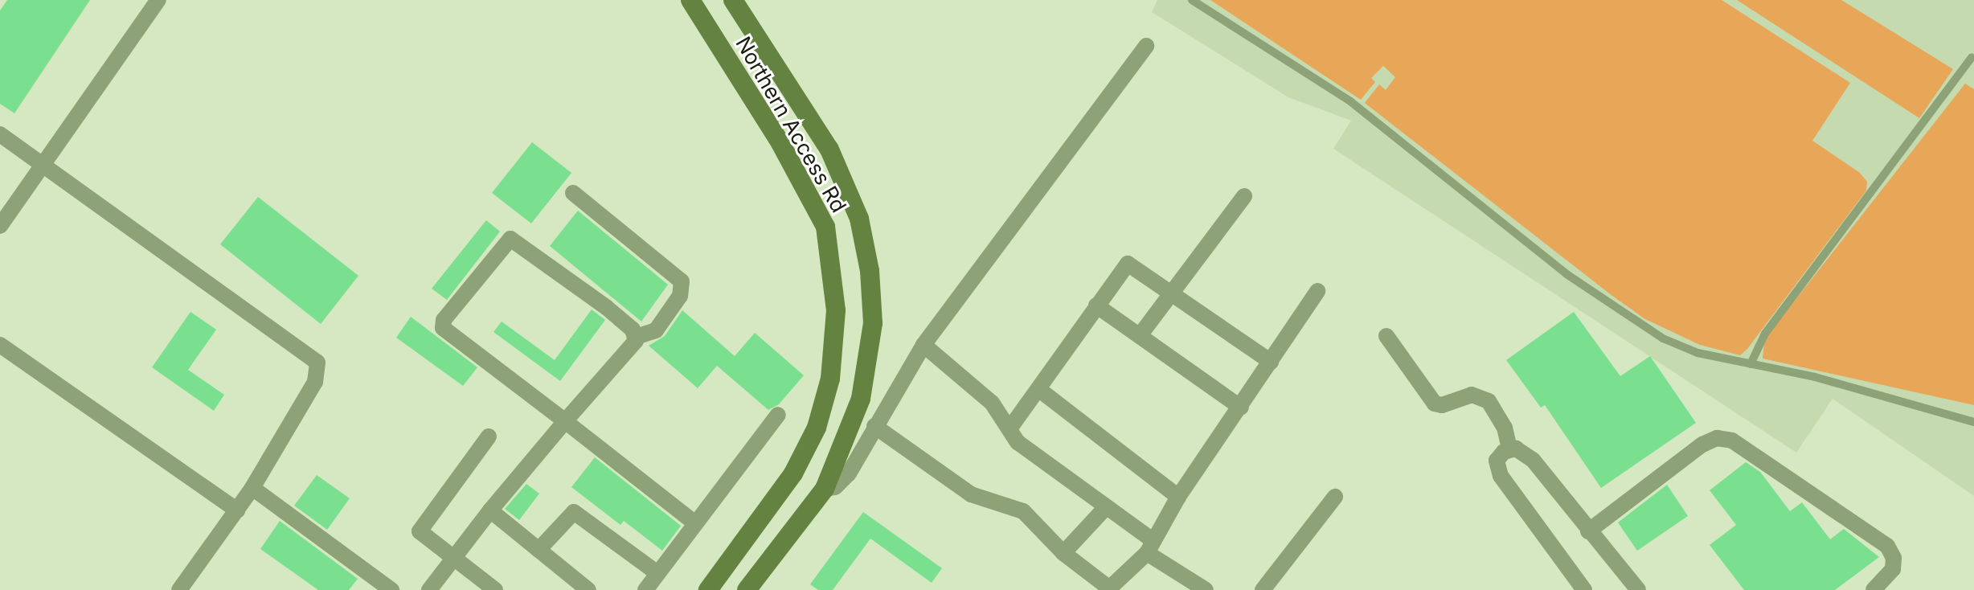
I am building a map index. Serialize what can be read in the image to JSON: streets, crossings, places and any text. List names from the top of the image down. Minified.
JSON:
{"streets":{"main road":["Northern Access Rd"]}}
